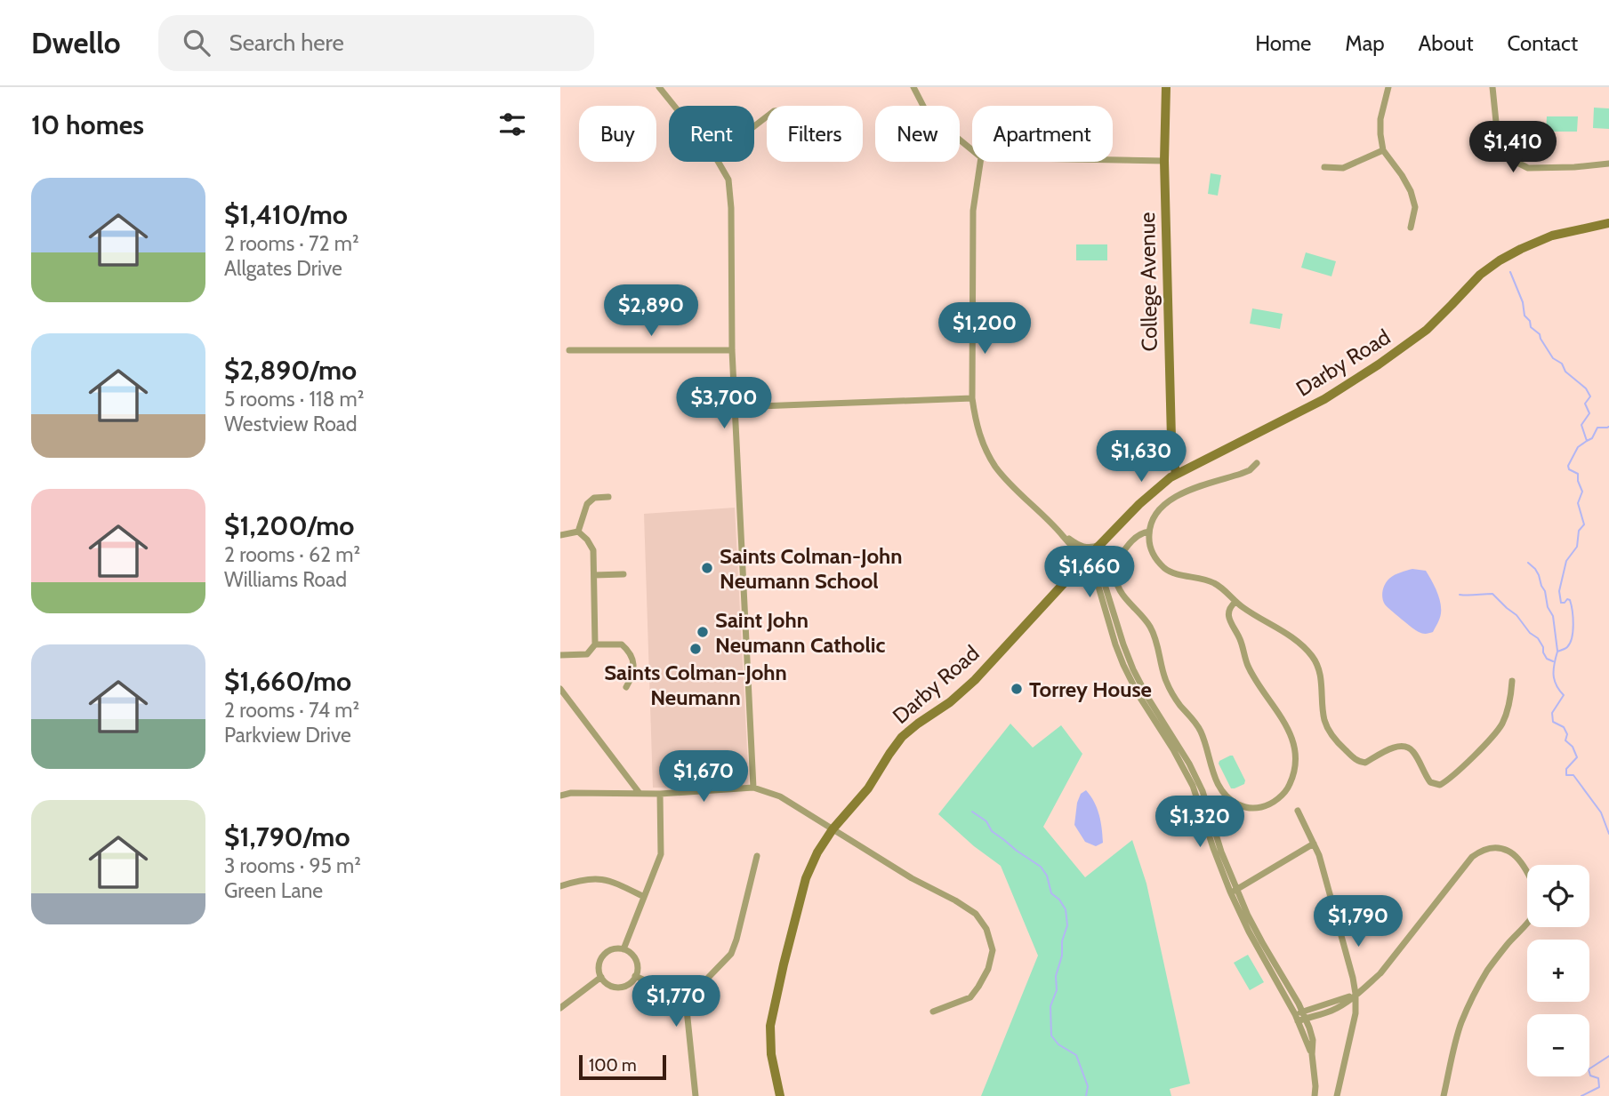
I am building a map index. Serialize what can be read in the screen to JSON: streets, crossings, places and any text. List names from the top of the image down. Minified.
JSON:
{"streets":{"main road":["College Avenue","Darby Road"]},"crossings":[["College Avenue","Darby Road"]],"places":["Saints Colman-John Neumann School","Saint John Neumann Catholic","Saints Colman-John Neumann","Torrey House"],"scale_bar":"100 m","page":{"header":"Dwello","search":"Search here","nav":["Home","Map","About","Contact"],"heading":"10 homes","chip":["Buy","Rent","Filters","New","Apartment"],"price":["$1,410","$2,890","$1,200","$3,700","$1,630","$1,660","$1,670","$1,320","$1,790","$1,770"],"list":[{"name":"$1,410/mo","note":"2 rooms · 72 m² · Allgates Drive"},{"name":"$2,890/mo","note":"5 rooms · 118 m² · Westview Road"},{"name":"$1,200/mo","note":"2 rooms · 62 m² · Williams Road"},{"name":"$1,660/mo","note":"2 rooms · 74 m² · Parkview Drive"},{"name":"$1,790/mo","note":"3 rooms · 95 m² · Green Lane"}],"map_buttons":["+","−"],"scale":"100 m"}}
